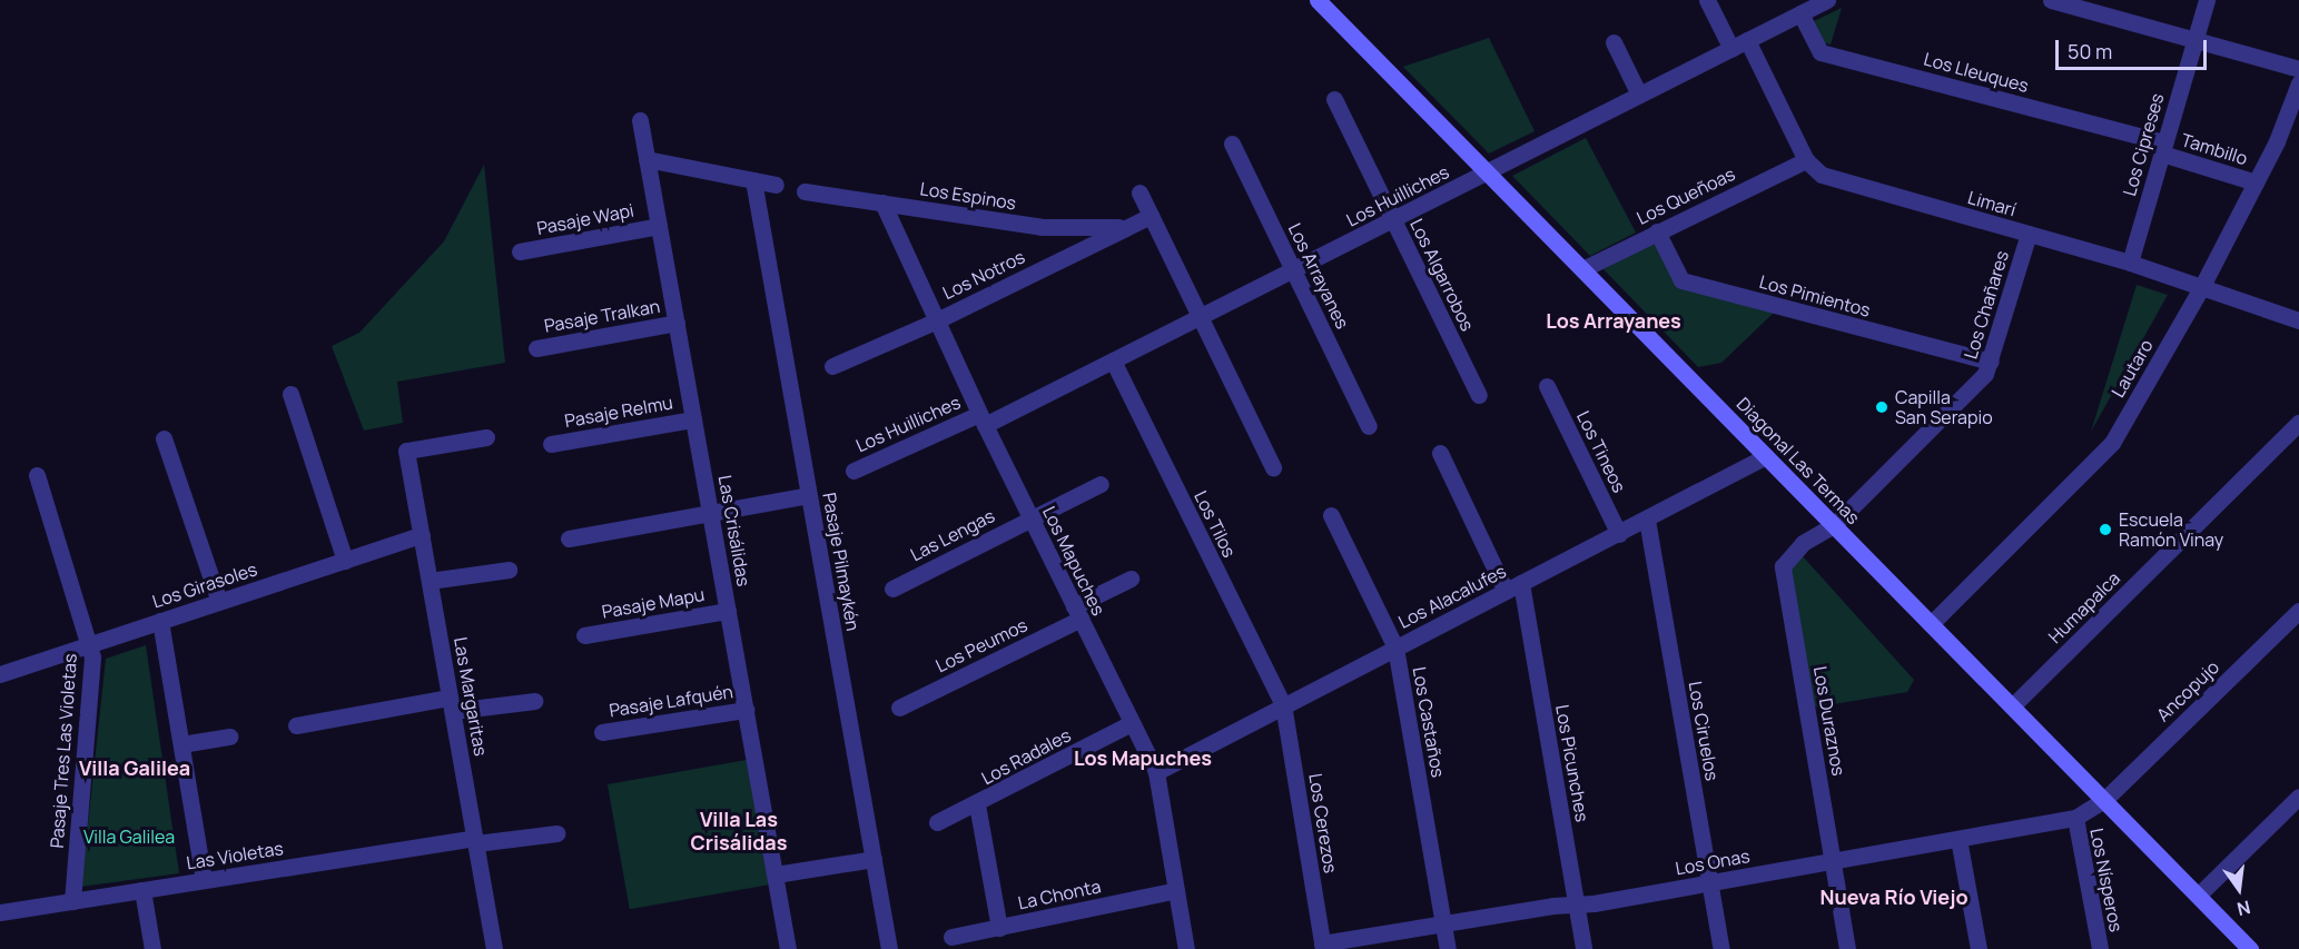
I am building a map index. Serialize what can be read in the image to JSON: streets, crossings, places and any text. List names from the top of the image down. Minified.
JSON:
{"streets":{"main road":["Diagonal Las Termas"],"street":["Los Lleuques","Los Cipreses","Tambillo","Los Espinos","Los Huilliches","Los Queñoas","Limarí","Pasaje Wapi","Los Notros","Los Algarrobos","Los Arrayanes","Los Pimientos","Los Chañares","Pasaje Tralkan","Lautaro","Pasaje Relmu","Los Tineos","Los Tilos","Las Crisálidas","Las Lengas","Los Mapuches","Pasaje Pilmaykén","Los Girasoles","Los Alacalufes","Pasaje Mapu","Humapalca","Los Peumos","Ancopujo","Las Margaritas","Pasaje Lafquén","Los Duraznos","Los Castaños","Los Ciruelos","Pasaje Tres Las Violetas","Los Radales","Los Picunches","Los Cerezos","Las Violetas","Los Onas","Los Nísperos","La Chonta"]},"crossings":[["Los Lleuques","Los Cipreses"],["Los Lleuques","Tambillo"],["Los Lleuques","Los Huilliches"],["Los Cipreses","Tambillo"],["Los Cipreses","Limarí"],["Tambillo","Lautaro"],["Los Espinos","Los Notros"],["Los Espinos","Los Mapuches"],["Los Huilliches","Limarí"],["Los Huilliches","Los Algarrobos"],["Los Huilliches","Los Arrayanes"],["Los Huilliches","Diagonal Las Termas"],["Los Huilliches","Los Tilos"],["Los Huilliches","Los Mapuches"],["Los Queñoas","Limarí"],["Los Queñoas","Los Pimientos"],["Los Queñoas","Diagonal Las Termas"],["Limarí","Los Chañares"],["Limarí","Lautaro"],["Pasaje Wapi","Las Crisálidas"],["Los Notros","Los Mapuches"],["Los Pimientos","Los Chañares"],["Los Chañares","Diagonal Las Termas"],["Los Chañares","Los Duraznos"],["Pasaje Tralkan","Las Crisálidas"],["Lautaro","Diagonal Las Termas"],["Pasaje Relmu","Las Crisálidas"],["Los Tineos","Los Alacalufes"],["Diagonal Las Termas","Los Alacalufes"],["Diagonal Las Termas","Humapalca"],["Diagonal Las Termas","Ancopujo"],["Diagonal Las Termas","Los Duraznos"],["Diagonal Las Termas","Los Onas"],["Los Tilos","Los Alacalufes"],["Los Tilos","Los Cerezos"],["Las Crisálidas","Pasaje Mapu"],["Las Crisálidas","Pasaje Lafquén"],["Las Lengas","Los Mapuches"],["Los Mapuches","Los Alacalufes"],["Los Mapuches","Los Peumos"],["Los Mapuches","Los Radales"],["Los Mapuches","La Chonta"],["Los Girasoles","Las Margaritas"],["Los Girasoles","Pasaje Tres Las Violetas"],["Los Alacalufes","Los Castaños"],["Los Alacalufes","Los Ciruelos"],["Los Alacalufes","Los Picunches"],["Los Alacalufes","Los Cerezos"],["Ancopujo","Los Onas"],["Las Margaritas","Las Violetas"],["Los Duraznos","Los Onas"],["Los Castaños","Los Onas"],["Los Ciruelos","Los Onas"],["Pasaje Tres Las Violetas","Las Violetas"],["Los Picunches","Los Onas"],["Los Cerezos","Los Onas"],["Los Onas","Los Nísperos"]],"districts":["Los Arrayanes","Los Mapuches","Villa Galilea","Villa Las Crisálidas","Nueva Río Viejo"],"parks":["Villa Galilea"],"places":["Capilla San Serapio","Escuela Ramón Vinay"],"scale_bar":"50 m","north":"bottom"}
